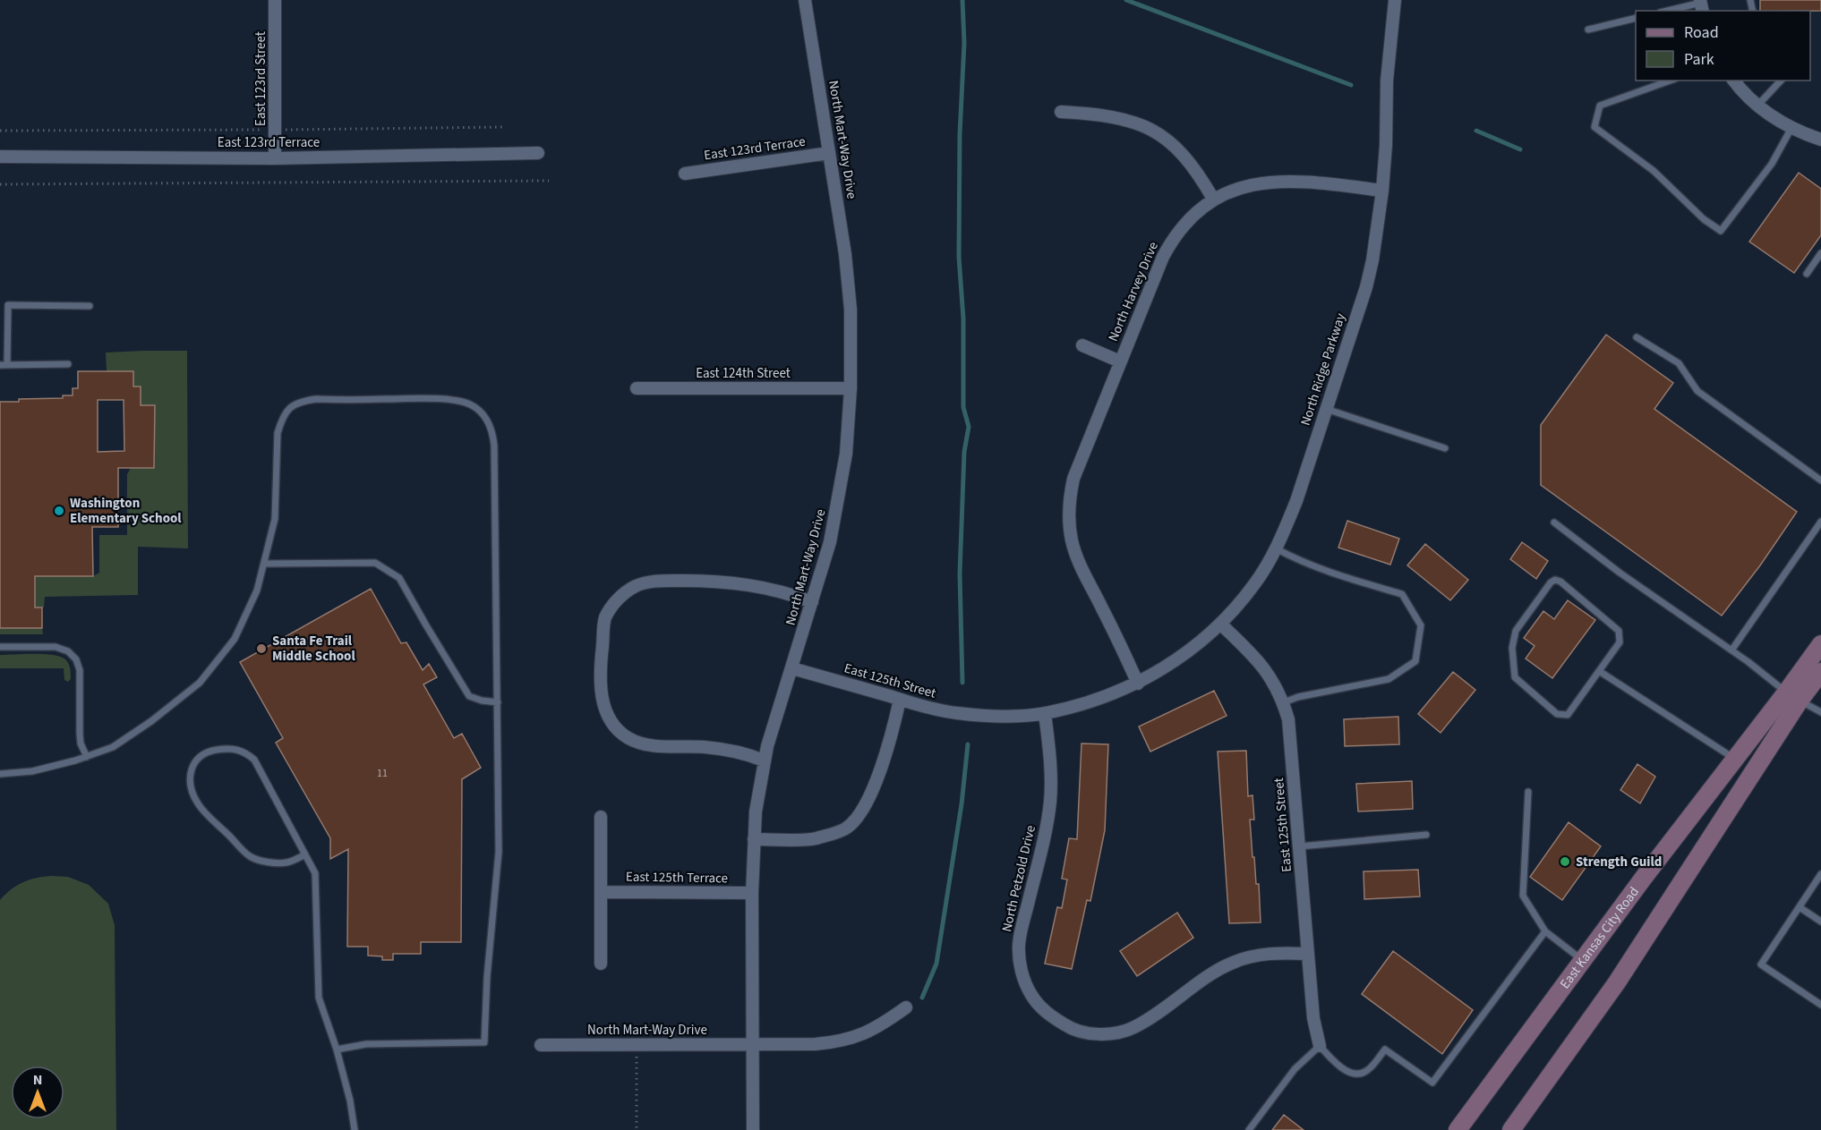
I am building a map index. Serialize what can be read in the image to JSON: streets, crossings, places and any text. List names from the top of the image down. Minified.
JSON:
{"streets":{"main road":["East Kansas City Road"],"street":["East 123rd Street","North Mart-Way Drive","East 123rd Terrace","North Harvey Drive","North Ridge Parkway","East 124th Street","East 125th Street","East 125th Terrace","North Petzold Drive"]},"crossings":[["East 123rd Street","East 123rd Terrace"],["North Mart-Way Drive","East 123rd Terrace"],["North Mart-Way Drive","East 124th Street"],["North Mart-Way Drive","East 125th Street"],["North Mart-Way Drive","East 125th Terrace"],["North Harvey Drive","North Ridge Parkway"],["North Harvey Drive","East 125th Street"],["North Ridge Parkway","East 125th Street"],["East 125th Street","North Petzold Drive"]],"places":["Washington Elementary School","Santa Fe Trail Middle School","Strength Guild"],"house_numbers":["11"],"legend":["Road","Park"],"north":"top"}
